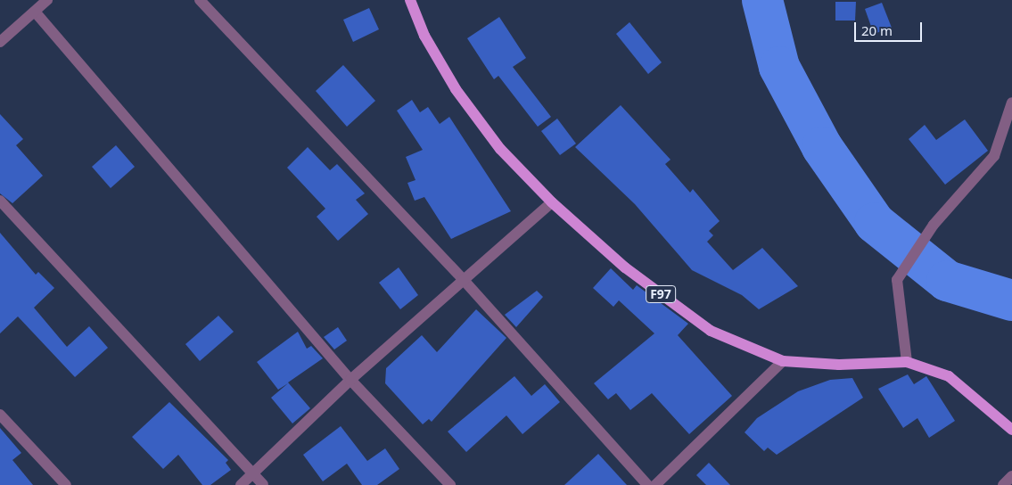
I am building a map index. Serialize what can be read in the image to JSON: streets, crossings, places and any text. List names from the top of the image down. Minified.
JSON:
{"streets":{"main road":["F97"]},"scale_bar":"20 m"}
